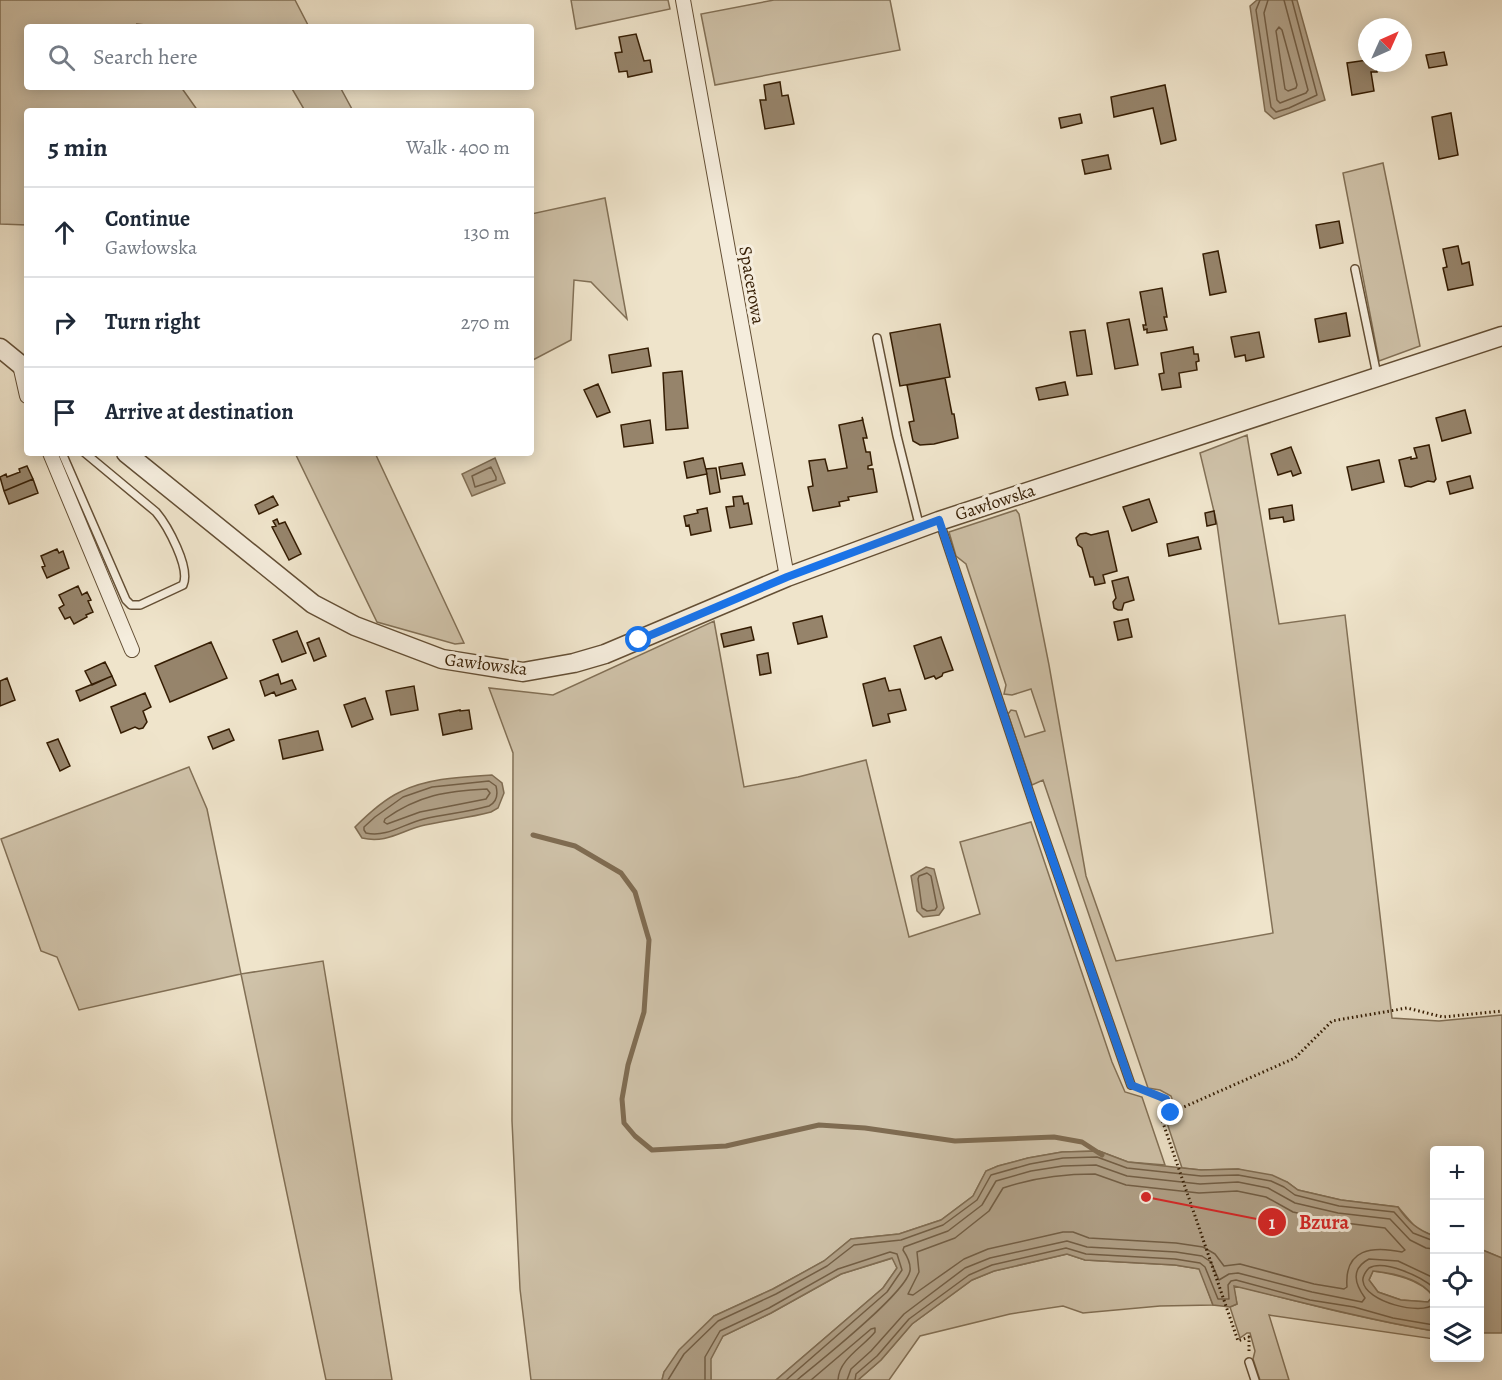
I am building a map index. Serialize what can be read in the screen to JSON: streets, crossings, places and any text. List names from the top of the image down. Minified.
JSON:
{"streets":{"street":["Spacerowa","Gawłowska"]},"crossings":[["Spacerowa","Gawłowska"]],"places":["Bzura"],"north":"top right","page":{"search":"Search here","heading":["5 min","Walk · 400 m"],"list":[["Continue","Gawłowska","130 m"],["Turn right","270 m"],"Arrive at destination"],"map_buttons":["+","−"]}}
